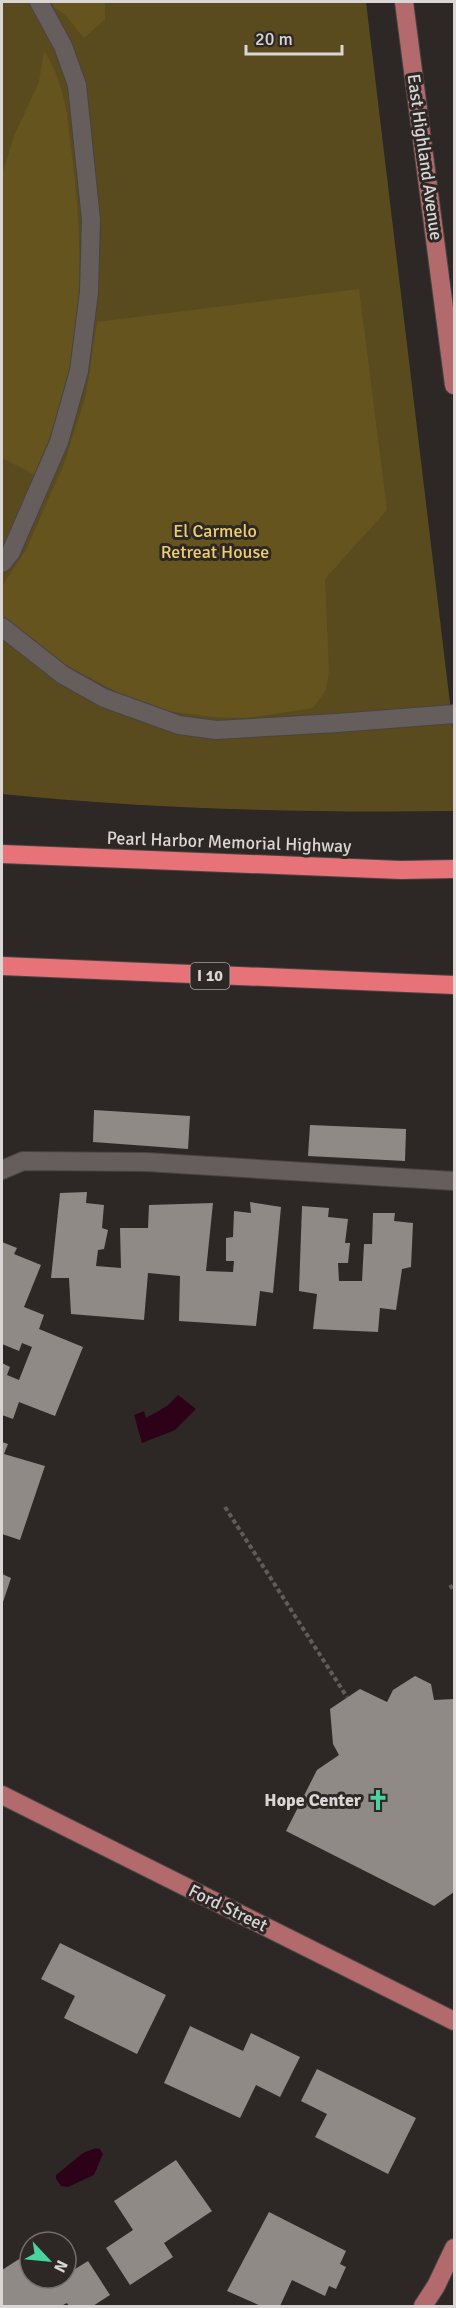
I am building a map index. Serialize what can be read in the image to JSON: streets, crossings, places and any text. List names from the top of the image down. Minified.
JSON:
{"streets":{"highway":["Pearl Harbor Memorial Highway","I 10"],"main road":["East Highland Avenue","Ford Street"]},"parks":["El Carmelo Retreat House"],"places":{"church":["Hope Center"]},"scale_bar":"20 m","north":"bottom right"}
